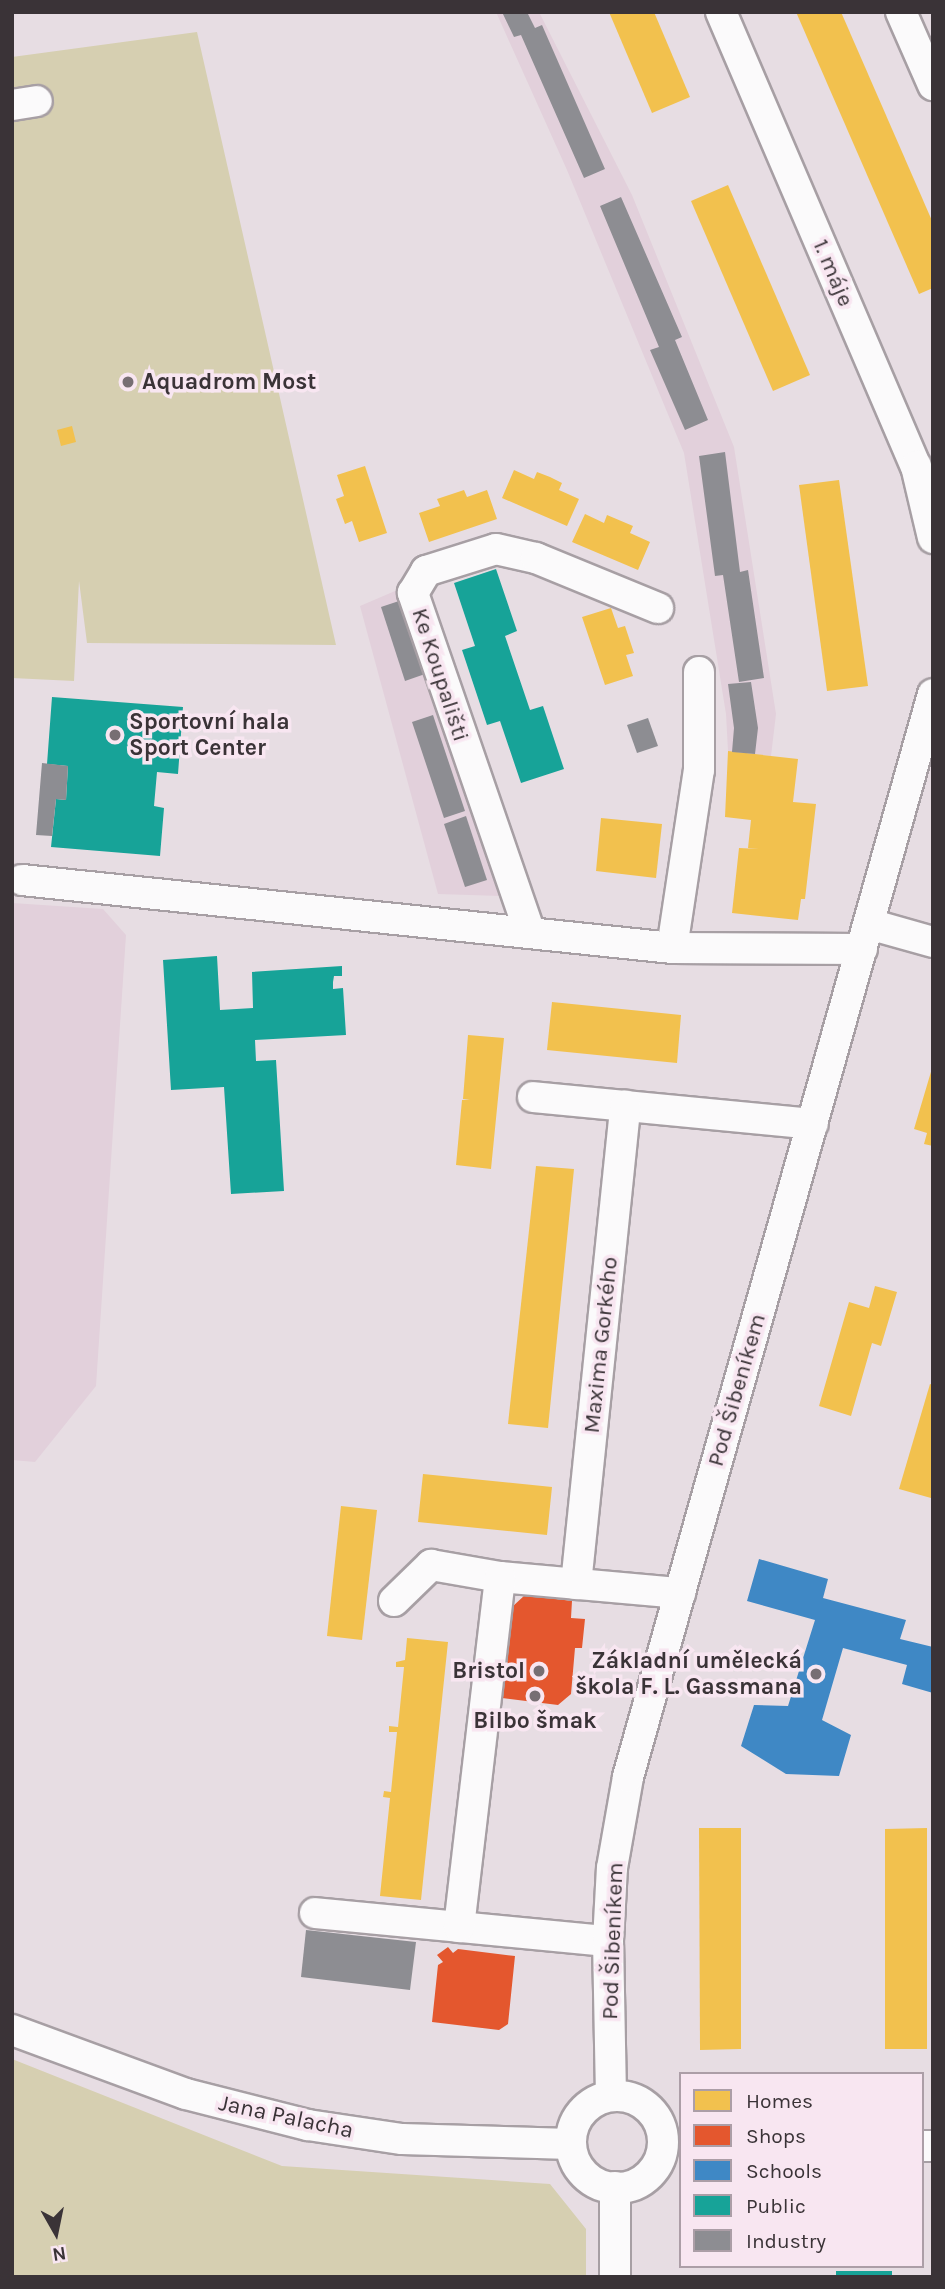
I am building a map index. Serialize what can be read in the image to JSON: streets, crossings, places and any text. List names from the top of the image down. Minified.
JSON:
{"streets":{"street":["1. máje","Ke Koupališti","Maxima Gorkého","Pod Šibeníkem","Jana Palacha"]},"crossings":[["Pod Šibeníkem","Jana Palacha"]],"places":["Aquadrom Most","Sportovní hala Sport Center","Bristol","Základní umělecká škola F. L. Gassmana","Bilbo šmak"],"legend":["Homes","Shops","Schools","Public","Industry"],"north":"bottom"}
